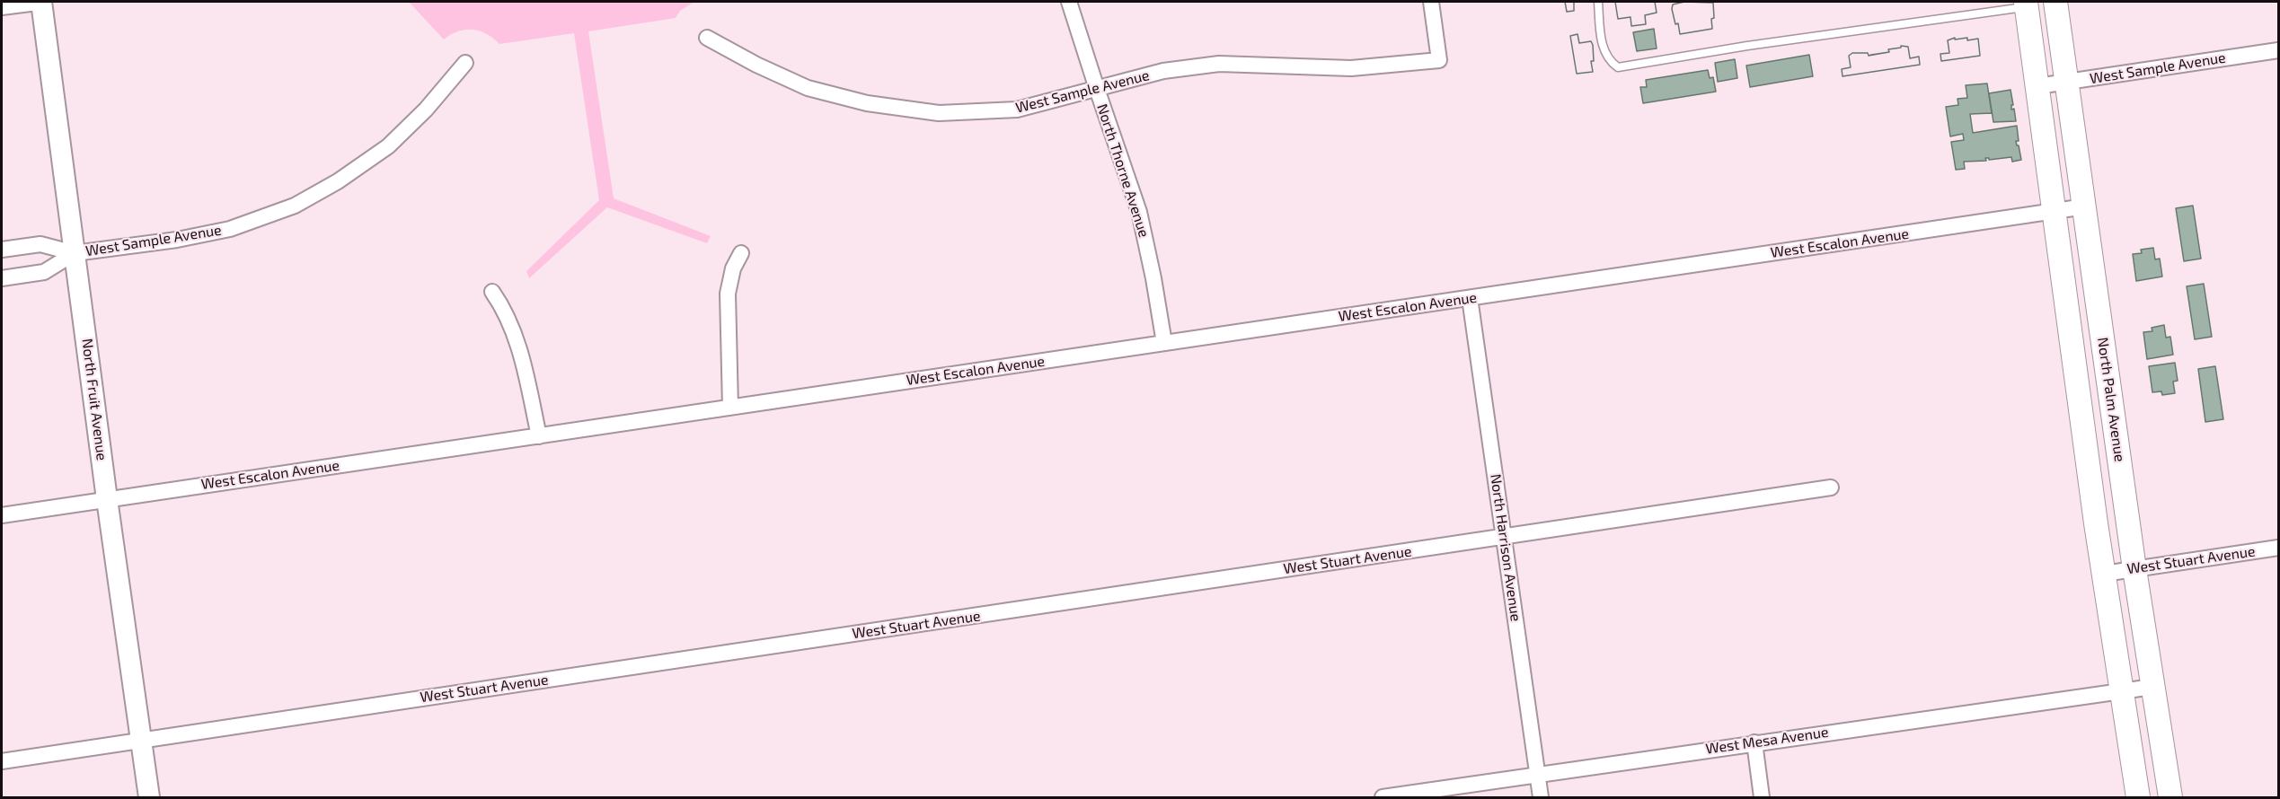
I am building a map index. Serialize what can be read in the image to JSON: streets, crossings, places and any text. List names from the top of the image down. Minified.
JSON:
{"streets":{"main road":["North Palm Avenue"],"street":["West Sample Avenue","North Thorne Avenue","West Escalon Avenue","North Fruit Avenue","North Harrison Avenue","West Stuart Avenue","West Mesa Avenue"]},"crossings":[["West Sample Avenue","North Thorne Avenue"],["West Sample Avenue","North Fruit Avenue"],["West Sample Avenue","North Palm Avenue"],["North Thorne Avenue","West Escalon Avenue"],["West Escalon Avenue","North Fruit Avenue"],["West Escalon Avenue","North Palm Avenue"],["West Escalon Avenue","North Harrison Avenue"],["North Fruit Avenue","West Stuart Avenue"],["North Palm Avenue","West Stuart Avenue"],["North Palm Avenue","West Mesa Avenue"],["North Harrison Avenue","West Stuart Avenue"],["North Harrison Avenue","West Mesa Avenue"]]}
